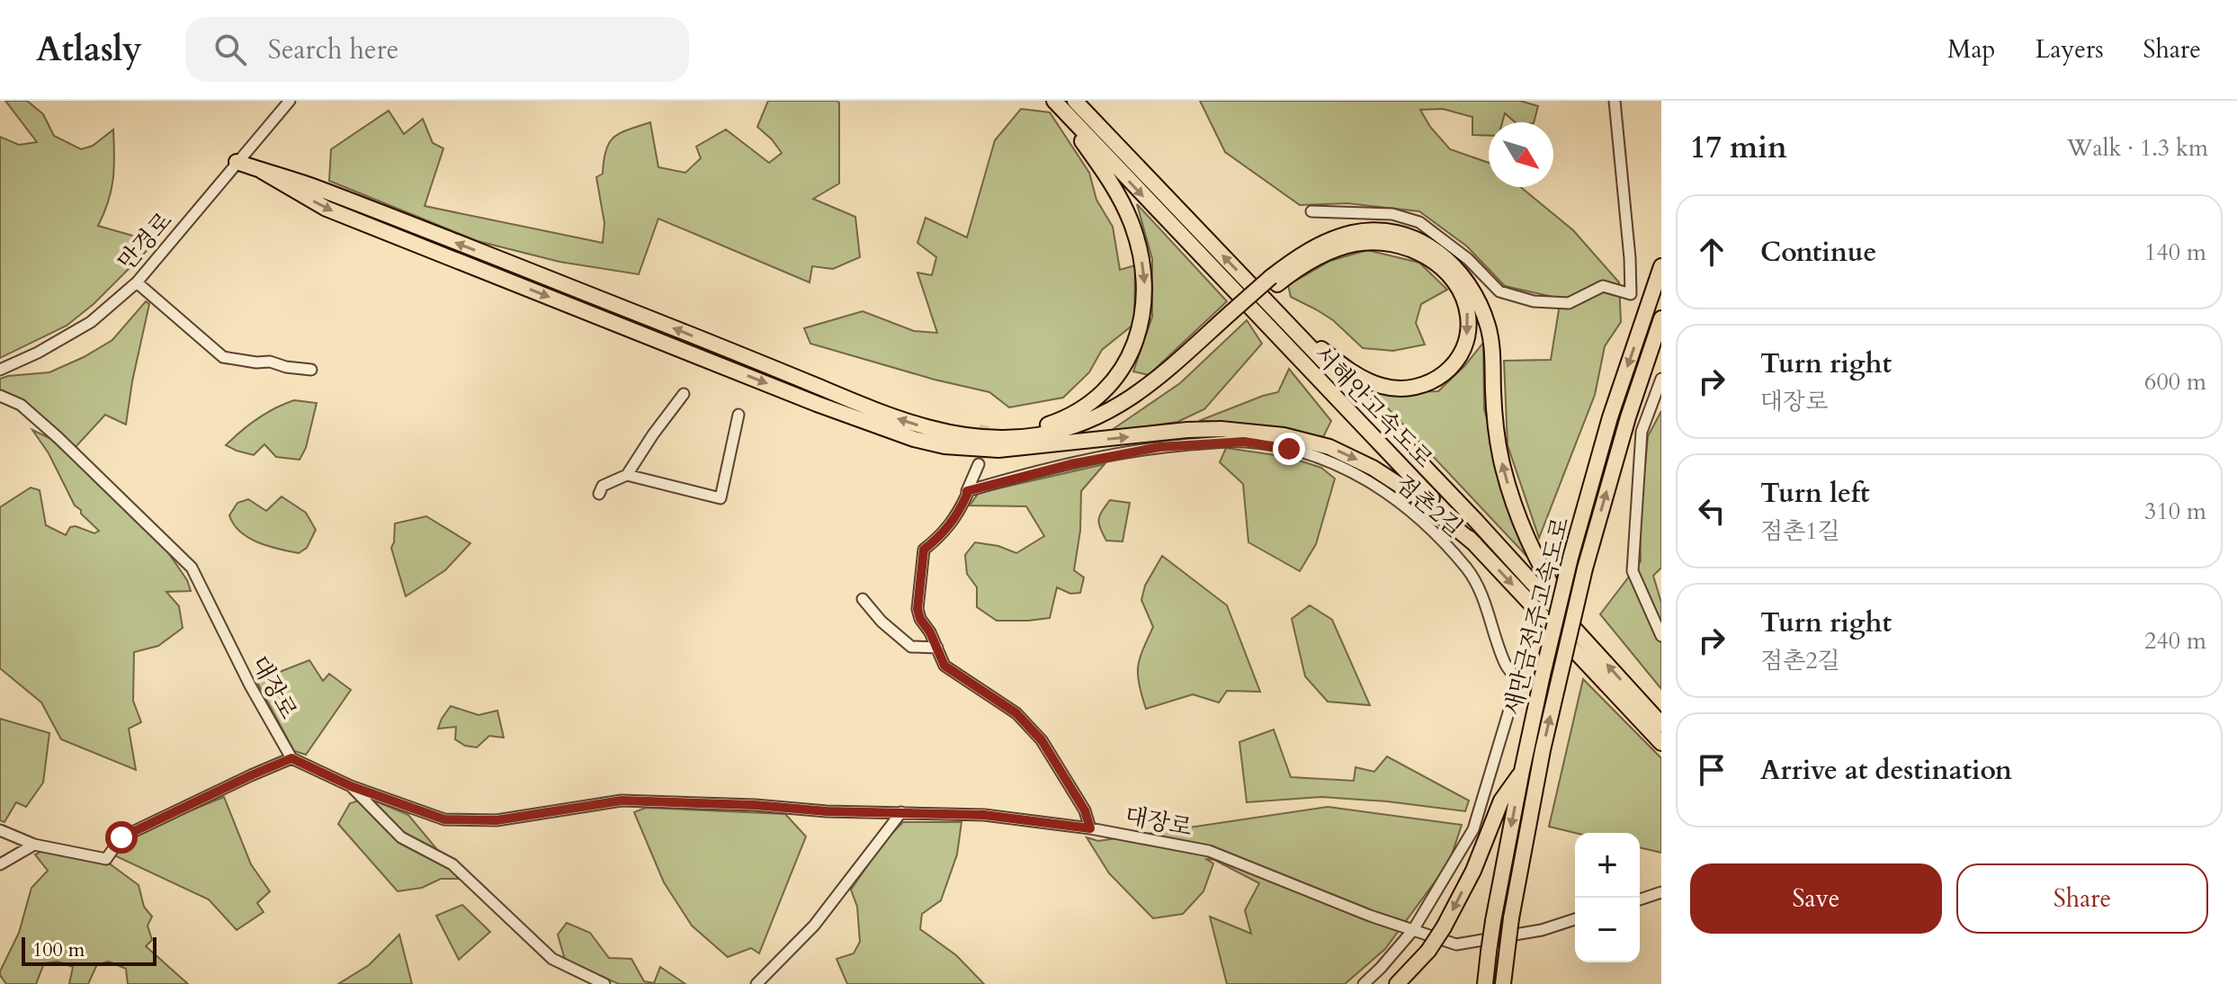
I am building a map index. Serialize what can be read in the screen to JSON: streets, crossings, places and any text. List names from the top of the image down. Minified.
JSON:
{"streets":{"highway":["서해안고속도로","새만금전주고속도로"],"street":["만경로","점촌2길","대장로"]},"crossings":[["점촌2길","대장로"]],"scale_bar":"100 m","north":"bottom right","page":{"header":"Atlasly","search":"Search here","nav":["Map","Layers","Share"],"heading":["17 min","Walk · 1.3 km"],"list":[["Continue","140 m"],["Turn right","대장로","600 m"],["Turn left","점촌1길","310 m"],["Turn right","점촌2길","240 m"],"Arrive at destination"],"map_buttons":["+","−"],"buttons":["Save","Share"],"scale":"100 m"}}
